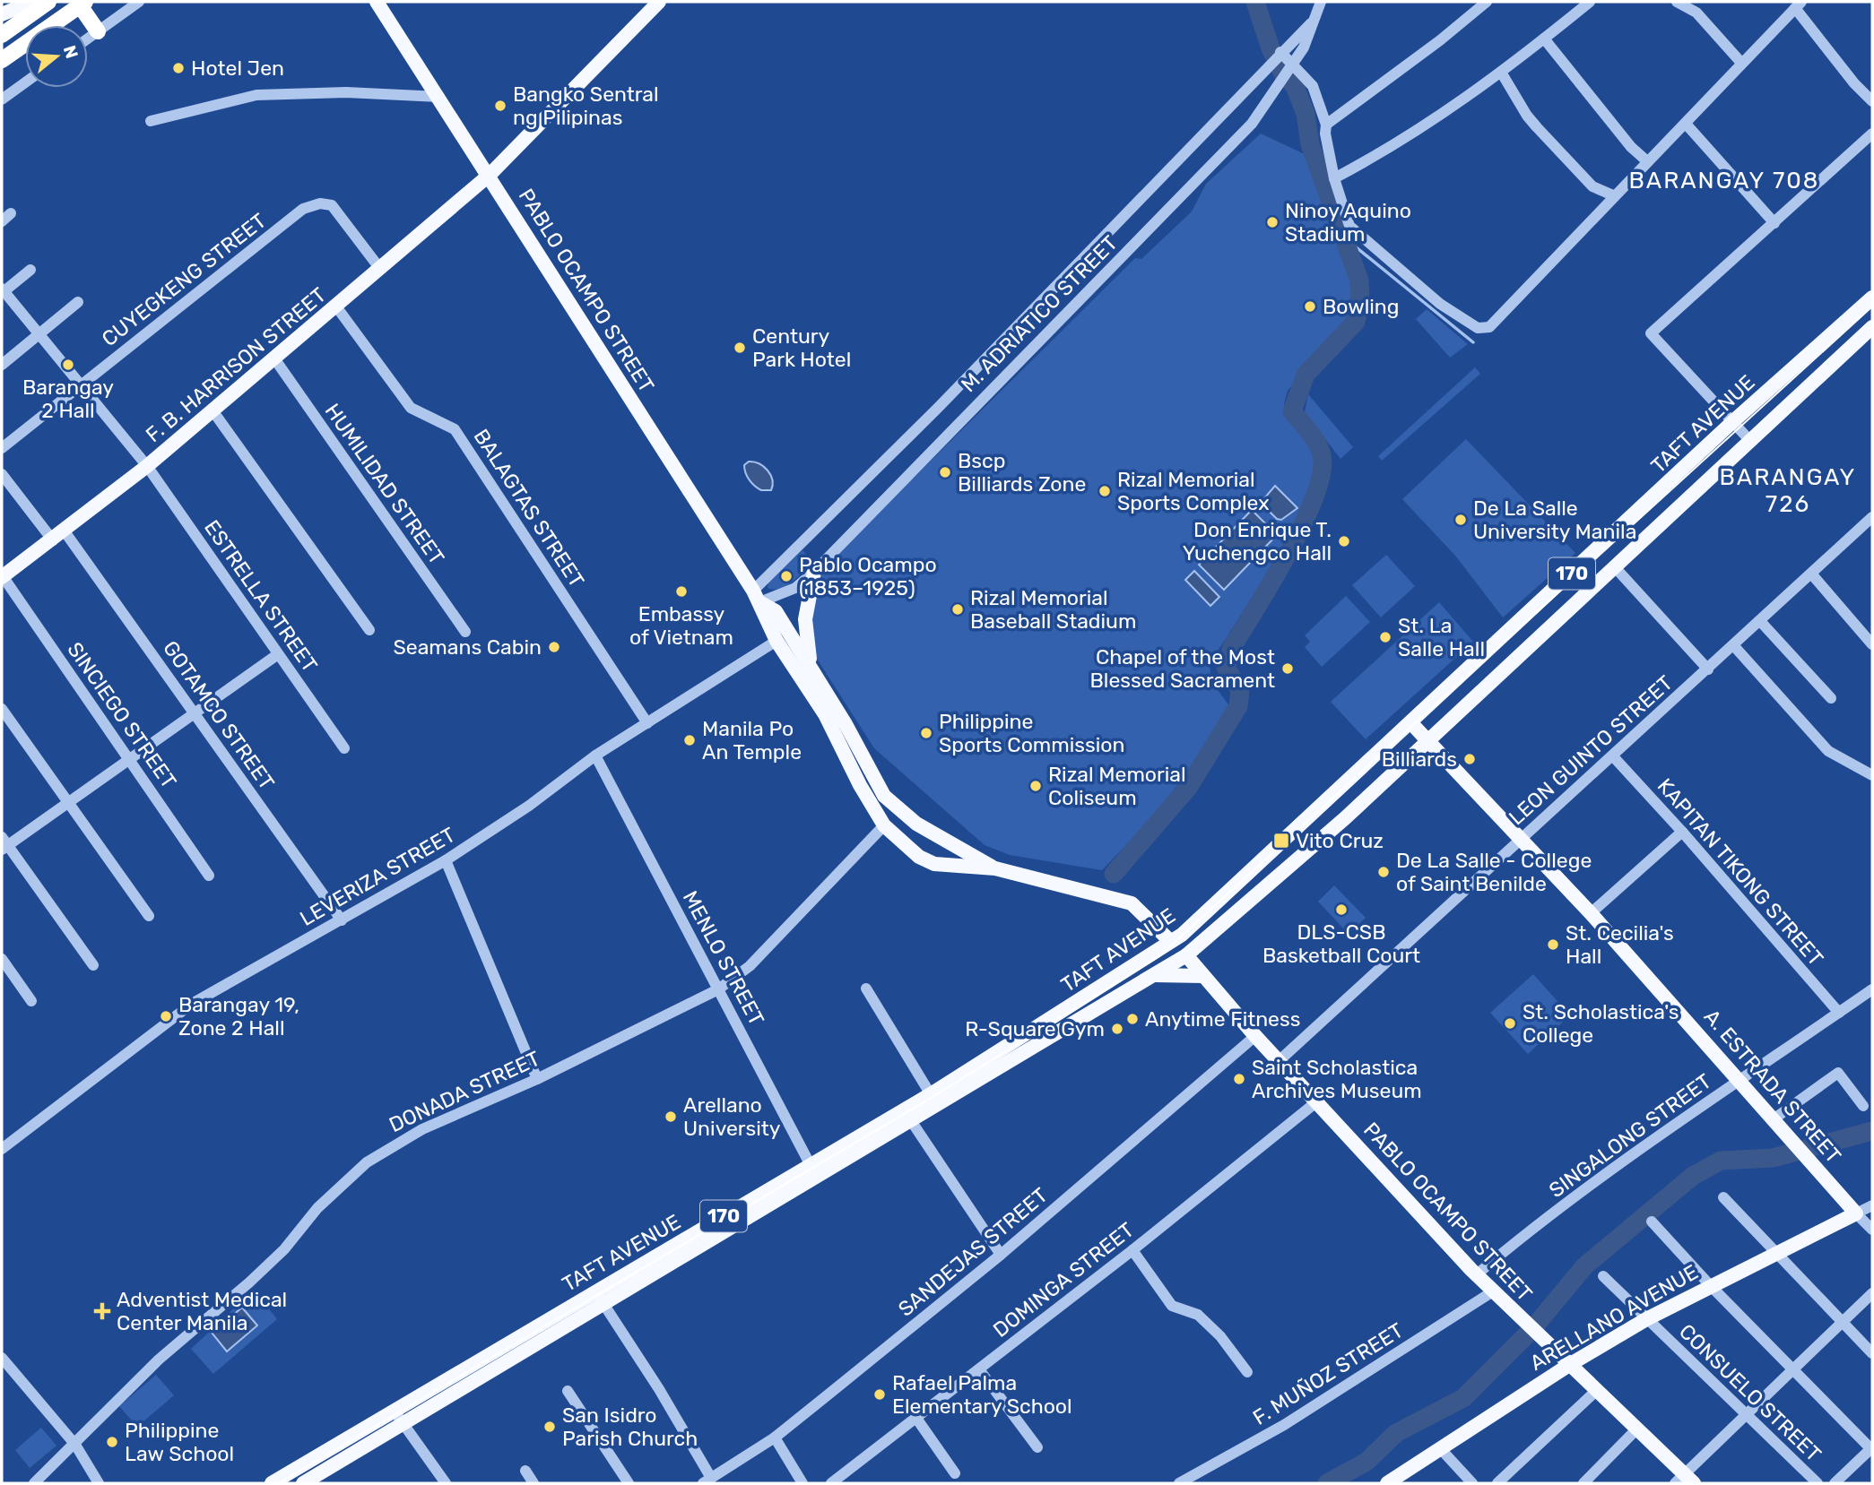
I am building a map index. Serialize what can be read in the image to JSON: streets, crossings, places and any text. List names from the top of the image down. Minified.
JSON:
{"streets":{"main road":["PABLO OCAMPO STREET","F. B. HARRISON STREET","TAFT AVENUE","170","A. ESTRADA STREET","ARELLANO AVENUE"],"street":["CUYEGKENG STREET","M. ADRIATICO STREET","HUMILIDAD STREET","BALAGTAS STREET","ESTRELLA STREET","SINCIEGO STREET","GOTAMCO STREET","LEON GUINTO STREET","KAPITAN TIKONG STREET","LEVERIZA STREET","MENLO STREET","DONADA STREET","SINGALONG STREET","SANDEJAS STREET","DOMINGA STREET","F. MUÑOZ STREET","CONSUELO STREET"]},"crossings":[["CUYEGKENG STREET","F. B. HARRISON STREET"],["CUYEGKENG STREET","ESTRELLA STREET"],["PABLO OCAMPO STREET","M. ADRIATICO STREET"],["PABLO OCAMPO STREET","F. B. HARRISON STREET"],["PABLO OCAMPO STREET","TAFT AVENUE"],["PABLO OCAMPO STREET","LEON GUINTO STREET"],["PABLO OCAMPO STREET","LEVERIZA STREET"],["PABLO OCAMPO STREET","DONADA STREET"],["PABLO OCAMPO STREET","SINGALONG STREET"],["PABLO OCAMPO STREET","SANDEJAS STREET"],["PABLO OCAMPO STREET","DOMINGA STREET"],["PABLO OCAMPO STREET","ARELLANO AVENUE"],["PABLO OCAMPO STREET","F. MUÑOZ STREET"],["F. B. HARRISON STREET","HUMILIDAD STREET"],["F. B. HARRISON STREET","BALAGTAS STREET"],["F. B. HARRISON STREET","ESTRELLA STREET"],["F. B. HARRISON STREET","SINCIEGO STREET"],["F. B. HARRISON STREET","GOTAMCO STREET"],["TAFT AVENUE","MENLO STREET"],["TAFT AVENUE","A. ESTRADA STREET"],["BALAGTAS STREET","LEVERIZA STREET"],["GOTAMCO STREET","LEVERIZA STREET"],["LEON GUINTO STREET","KAPITAN TIKONG STREET"],["LEON GUINTO STREET","A. ESTRADA STREET"],["KAPITAN TIKONG STREET","SINGALONG STREET"],["LEVERIZA STREET","MENLO STREET"],["MENLO STREET","DONADA STREET"],["A. ESTRADA STREET","SINGALONG STREET"],["A. ESTRADA STREET","ARELLANO AVENUE"],["ARELLANO AVENUE","CONSUELO STREET"]],"districts":["BARANGAY 708","BARANGAY 726"],"places":{"other":["Hotel Jen","Bangko Sentral ng Pilipinas","Ninoy Aquino Stadium","Bowling","Century Park Hotel","Barangay 2 Hall","Bscp Billiards Zone","Rizal Memorial Sports Complex","De La Salle University Manila","Don Enrique T. Yuchengco Hall","Pablo Ocampo (1853–1925)","Embassy of Vietnam","Rizal Memorial Baseball Stadium","St. La Salle Hall","Seamans Cabin","Chapel of the Most Blessed Sacrament","Philippine Sports Commission","Manila Po An Temple","Billiards","Rizal Memorial Coliseum","De La Salle - College of Saint Benilde","DLS-CSB Basketball Court","St. Cecilia's Hall","Barangay 19, Zone 2 Hall","Anytime Fitness","St. Scholastica's College","R-Square Gym","Saint Scholastica Archives Museum","Arellano University","Rafael Palma Elementary School","San Isidro Parish Church","Philippine Law School"],"transit":["Vito Cruz"],"health":["Adventist Medical Center Manila"]},"north":"right"}
